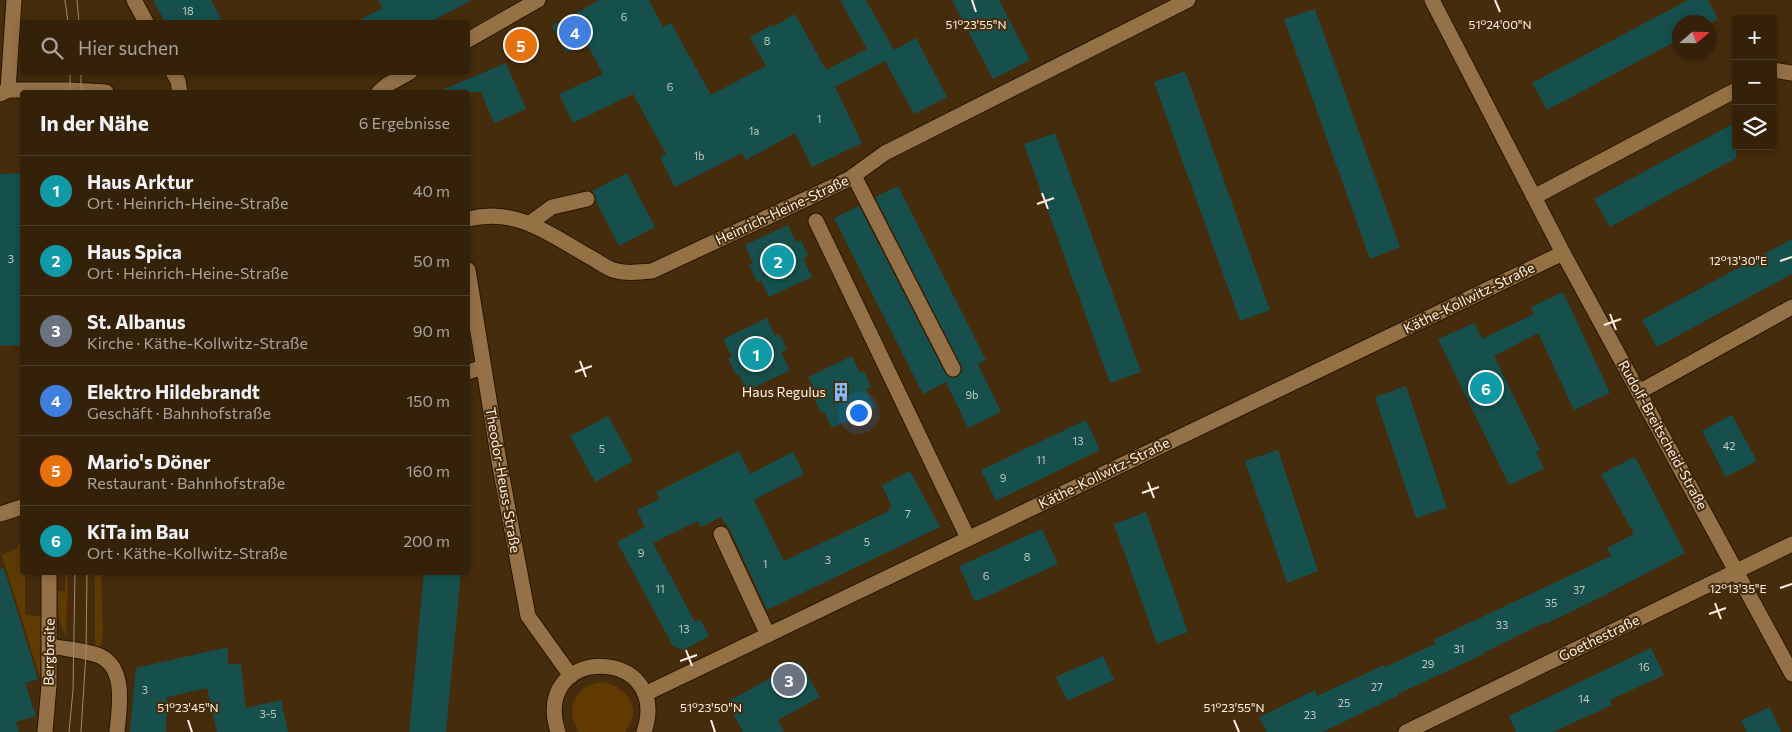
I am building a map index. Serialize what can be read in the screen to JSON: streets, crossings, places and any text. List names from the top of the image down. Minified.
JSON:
{"streets":{"street":["Heinrich-Heine-Straße","Käthe-Kollwitz-Straße","Rudolf-Breitscheid-Straße","Theodor-Heuss-Straße","Goethestraße","Bergbreite"]},"crossings":[["Käthe-Kollwitz-Straße","Rudolf-Breitscheid-Straße"],["Rudolf-Breitscheid-Straße","Goethestraße"]],"places":{"building":["Haus Regulus"]},"house_numbers":["18","6","8","6","1","1a","1b","3","9b","13","42","5","11","9","7","5","9","8","3","1","6","11","37","35","33","13","31","29","16","27","3","14","25","3-5","23"],"north":"right","page":{"pins":["4","5","2","1","6","3"],"map_buttons":["+","−"],"search":"Hier suchen","heading":["In der Nähe","6 Ergebnisse"],"list":[{"mark":"1","name":"Haus Arktur","note":"Ort · Heinrich-Heine-Straße","value":"40 m"},{"mark":"2","name":"Haus Spica","note":"Ort · Heinrich-Heine-Straße","value":"50 m"},{"mark":"3","name":"St. Albanus","note":"Kirche · Käthe-Kollwitz-Straße","value":"90 m"},{"mark":"4","name":"Elektro Hildebrandt","note":"Geschäft · Bahnhofstraße","value":"150 m"},{"mark":"5","name":"Mario's Döner","note":"Restaurant · Bahnhofstraße","value":"160 m"},{"mark":"6","name":"KiTa im Bau","note":"Ort · Käthe-Kollwitz-Straße","value":"200 m"}]},"coordinates":["51°23'55\"N","51°24'00\"N","12°13'30\"E","12°13'35\"E","51°23'45\"N","51°23'50\"N"]}
